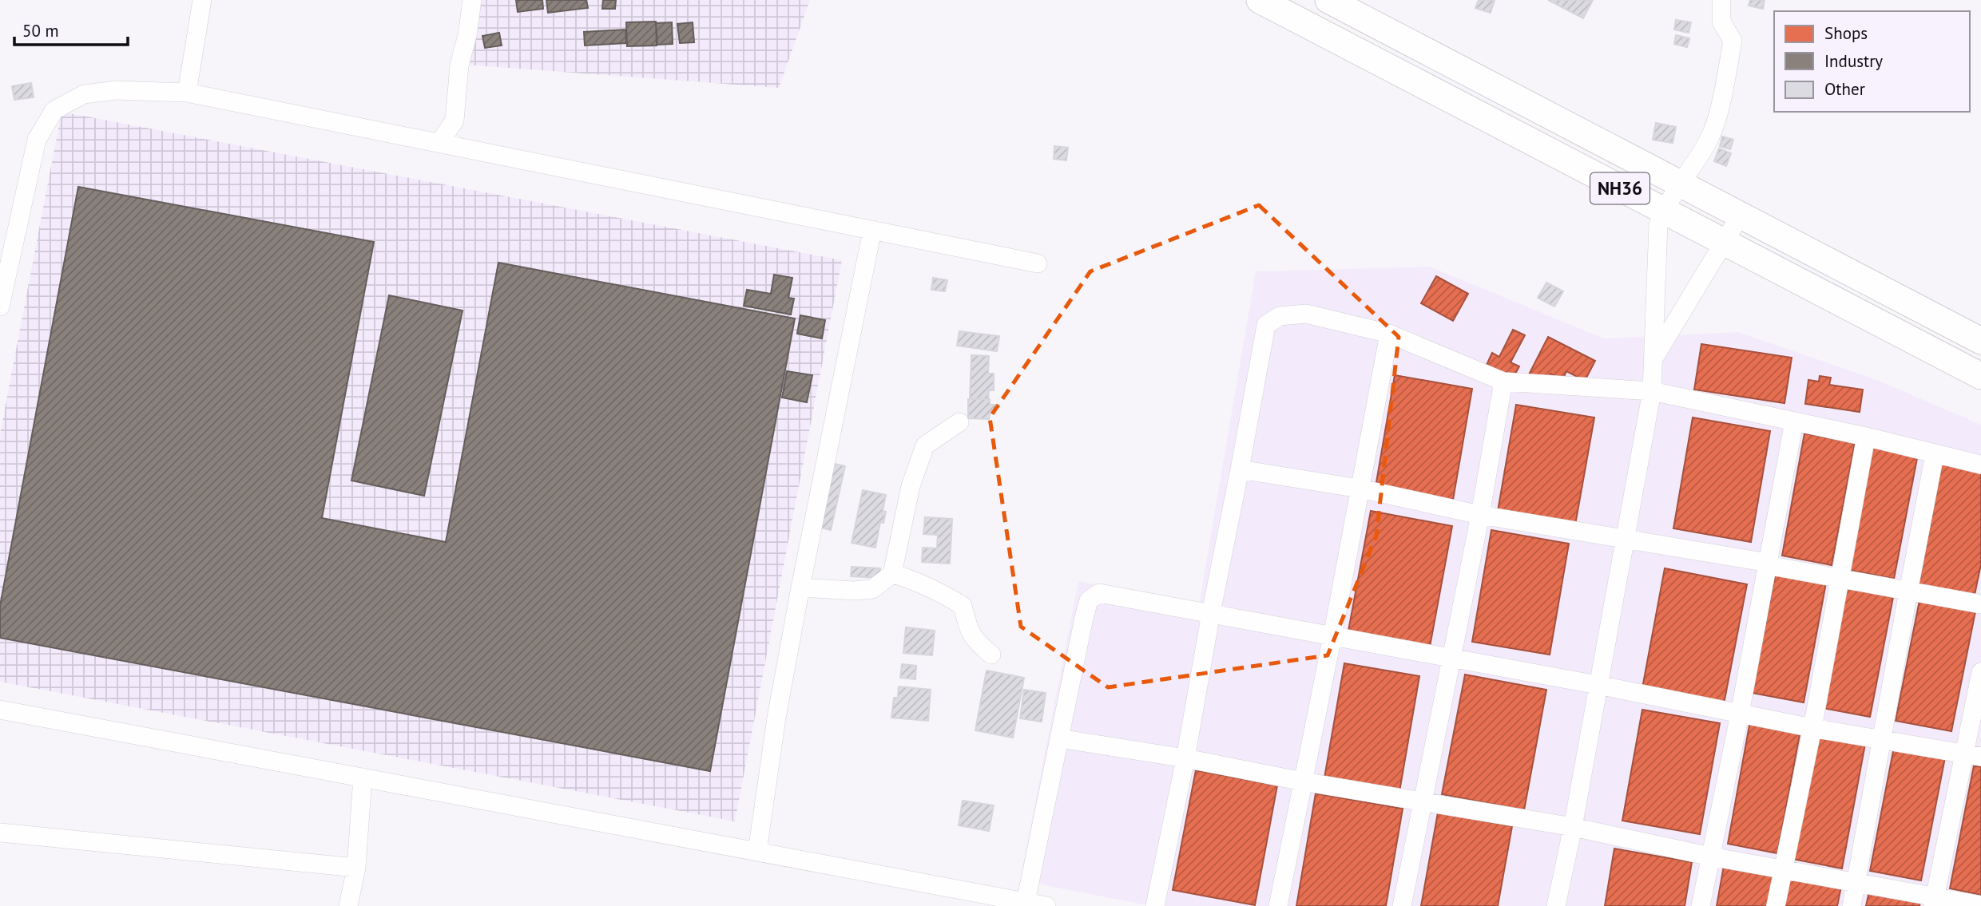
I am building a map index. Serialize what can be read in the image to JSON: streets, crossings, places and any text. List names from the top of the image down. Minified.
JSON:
{"streets":{"highway":["NH36"]},"legend":["Shops","Industry","Other"],"scale_bar":"50 m"}
